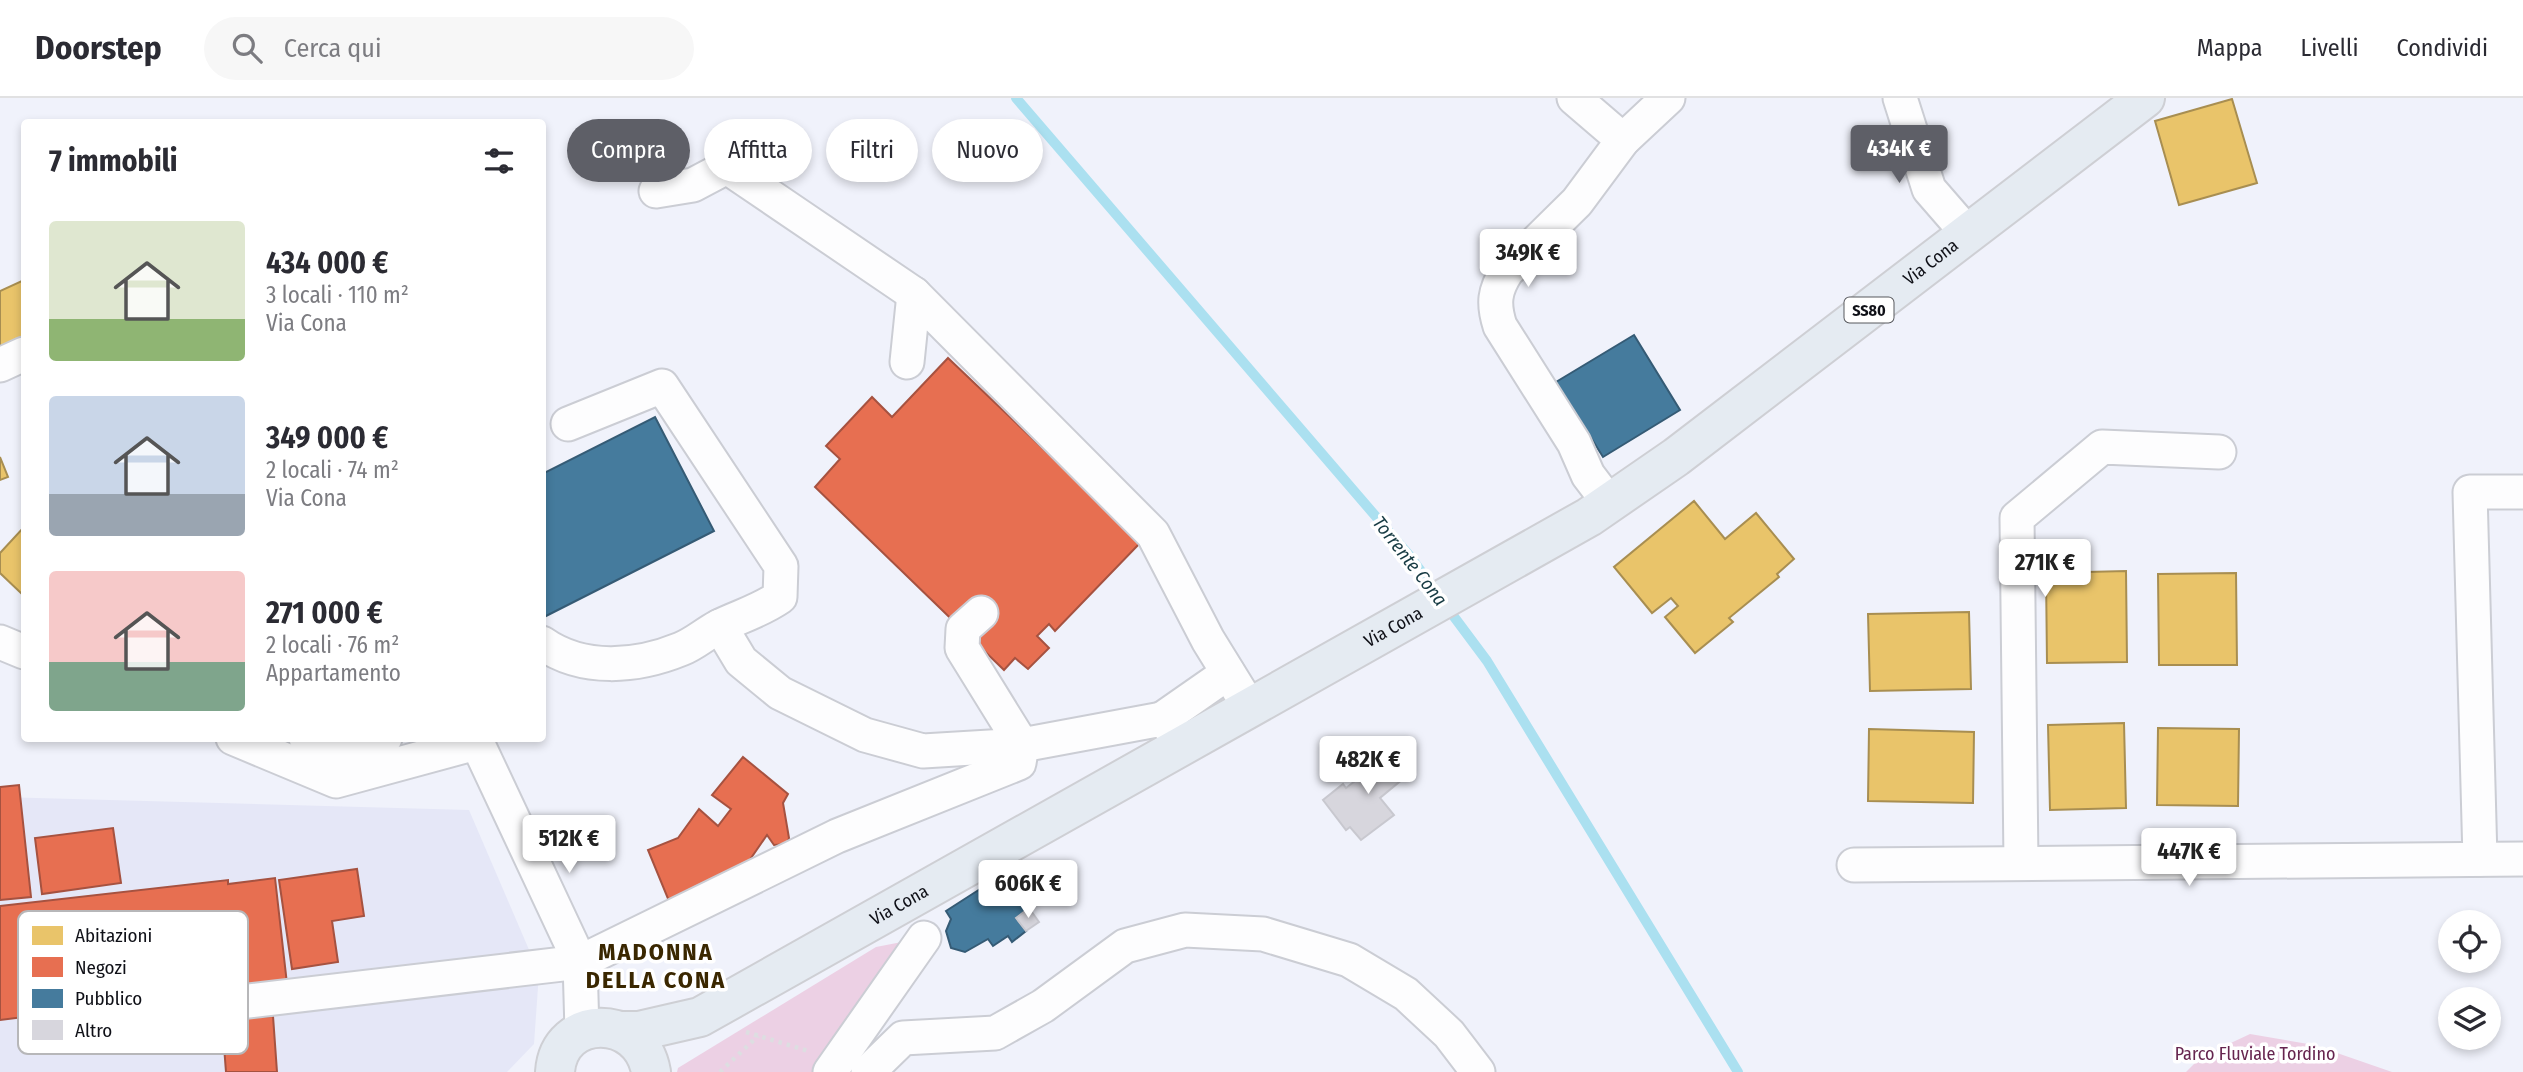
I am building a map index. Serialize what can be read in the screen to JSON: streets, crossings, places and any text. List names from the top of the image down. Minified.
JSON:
{"streets":{"main road":["Via Cona","SS80"]},"crossings":[["Via Cona","SS80"]],"districts":["MADONNA DELLA CONA"],"water":["Torrente Cona"],"parks":["Parco Fluviale Tordino"],"legend":["Abitazioni","Negozi","Pubblico","Altro"],"page":{"header":"Doorstep","search":"Cerca qui","nav":["Mappa","Livelli","Condividi"],"chip":["Compra","Affitta","Filtri","Nuovo"],"heading":"7 immobili","price":["434K €","349K €","271K €","482K €","512K €","447K €","606K €"],"list":[{"name":"434 000 €","note":"3 locali · 110 m² · Via Cona"},{"name":"349 000 €","note":"2 locali · 74 m² · Via Cona"},{"name":"271 000 €","note":"2 locali · 76 m² · Appartamento"}]}}
